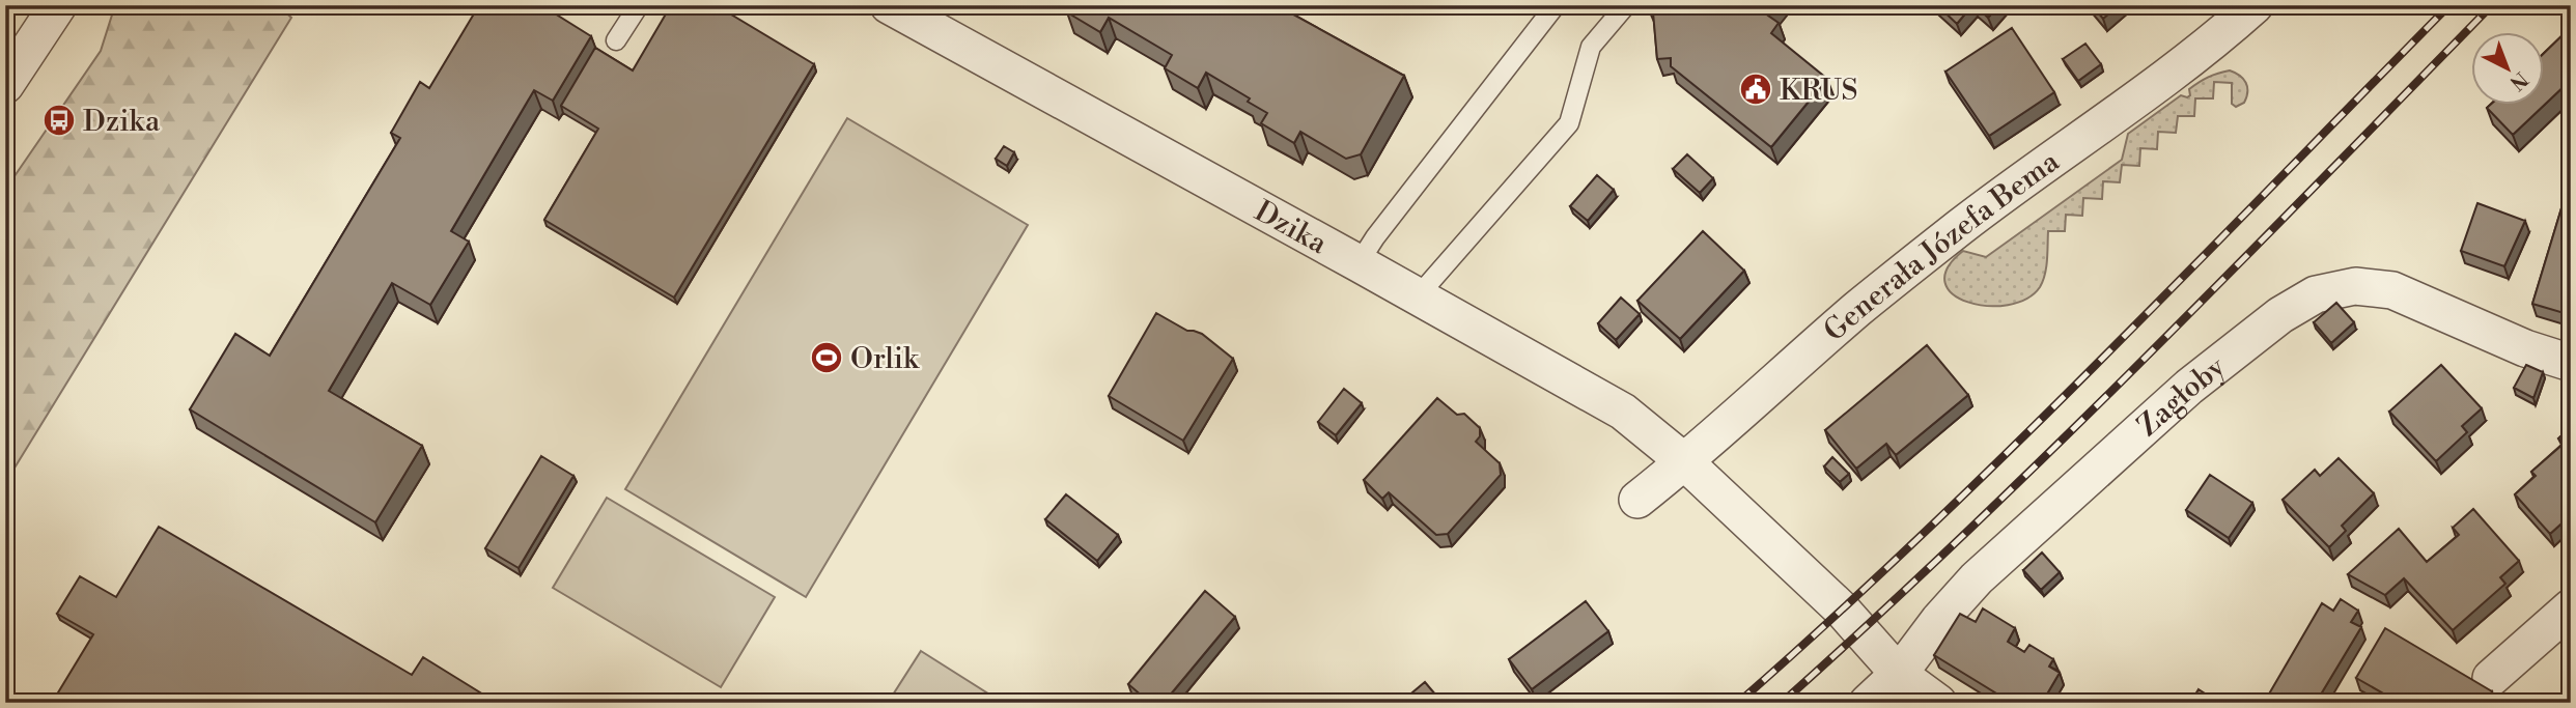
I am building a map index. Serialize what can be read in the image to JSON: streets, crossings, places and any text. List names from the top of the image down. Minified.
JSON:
{"streets":{"street":["Dzika","Generała Józefa Bema","Zagłoby"]},"crossings":[["Dzika","Generała Józefa Bema"],["Dzika","Zagłoby"]],"places":{"public building":["KRUS"],"bus stop":["Dzika"],"sports":["Orlik"]},"north":"bottom right"}
